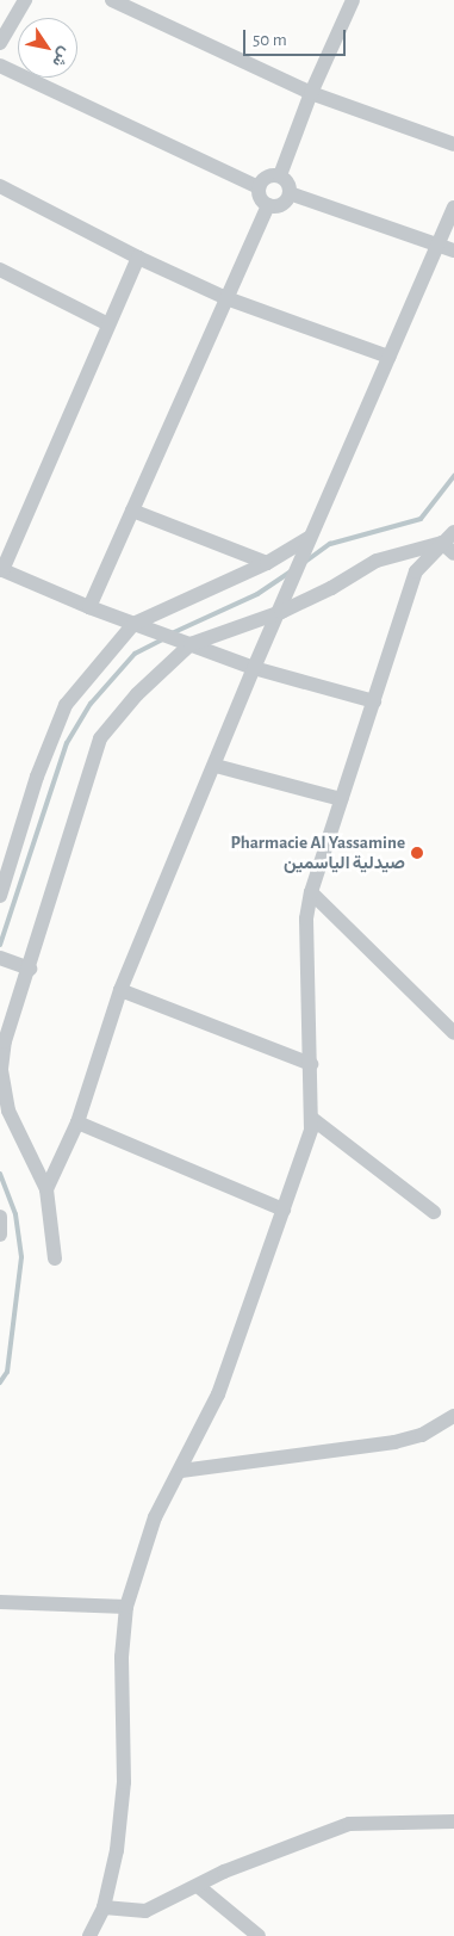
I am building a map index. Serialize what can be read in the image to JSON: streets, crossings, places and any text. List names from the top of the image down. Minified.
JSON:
{"places":["Pharmacie Al Yassamine صيدلية الياسمين"],"scale_bar":"50 m","north":"bottom right"}
